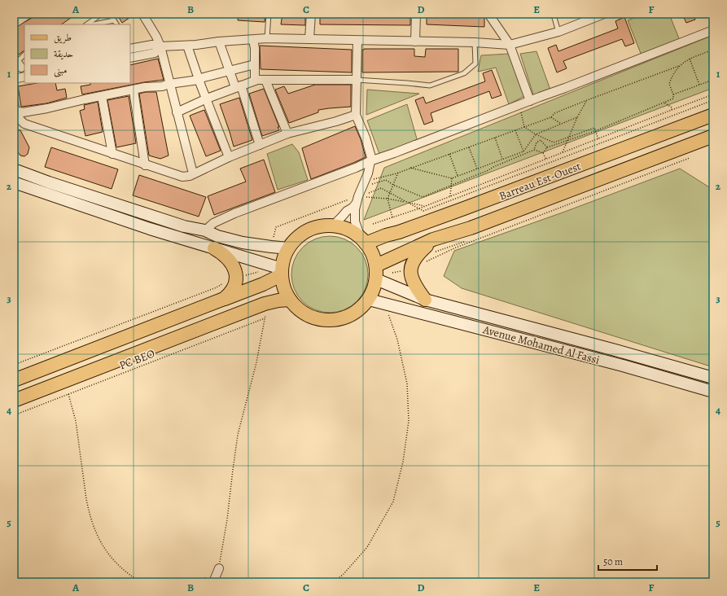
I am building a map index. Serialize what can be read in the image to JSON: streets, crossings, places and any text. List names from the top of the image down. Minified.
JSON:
{"streets":{"main road":["Barreau Est-Ouest"],"street":["Avenue Mohamed Al Fassi"],"path":["PC BEO"]},"crossings":[["Barreau Est-Ouest","Avenue Mohamed Al Fassi"]],"legend":["طريق","حديقة","مبنى"],"scale_bar":"50 m","grid":{"columns":["A","B","C","D","E","F"],"rows":["1","2","3","4","5"]}}
